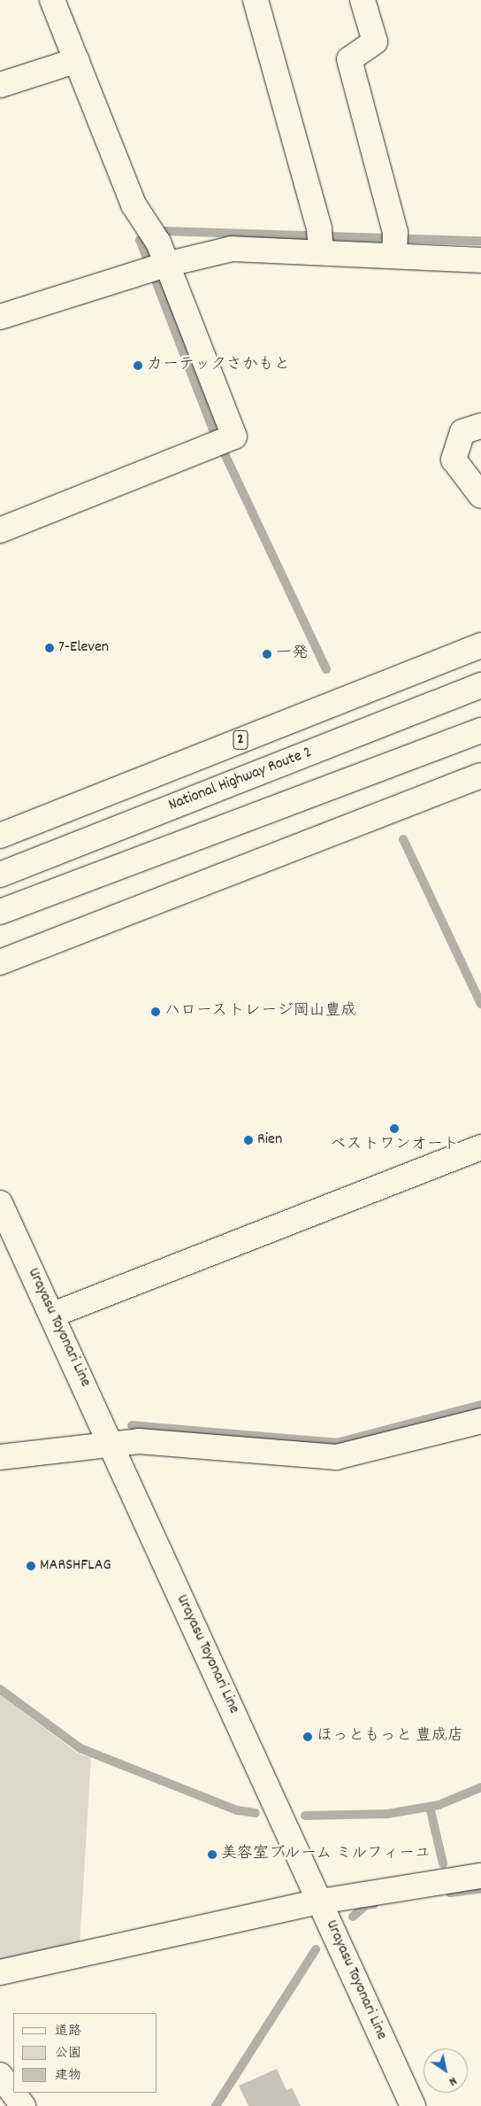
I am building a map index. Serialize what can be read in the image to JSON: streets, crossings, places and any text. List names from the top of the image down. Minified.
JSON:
{"streets":{"main road":["2","National Highway Route 2","Urayasu Toyonari Line"]},"places":["カーテックさかもと","7-Eleven","一発","ハローストレージ岡山豊成","ベストワンオート","Rien","MARSHFLAG","ほっともっと 豊成店","美容室ブルーム ミルフィーユ"],"legend":["道路","公園","建物"],"north":"bottom right"}
